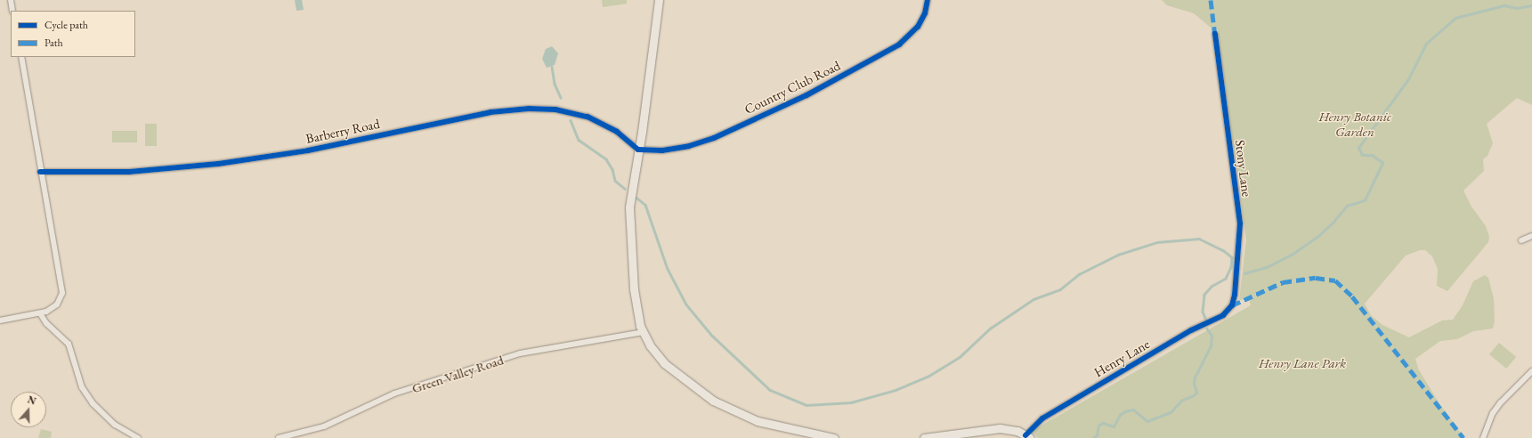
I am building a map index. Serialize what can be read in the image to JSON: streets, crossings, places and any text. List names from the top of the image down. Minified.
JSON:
{"streets":{"street":["Country Club Road","Barberry Road","Stony Lane","Henry Lane","Green Valley Road"]},"crossings":[["Country Club Road","Barberry Road"],["Stony Lane","Henry Lane"]],"parks":["Henry Botanic Garden","Henry Lane Park"],"legend":["Cycle path","Path"],"north":"top"}
